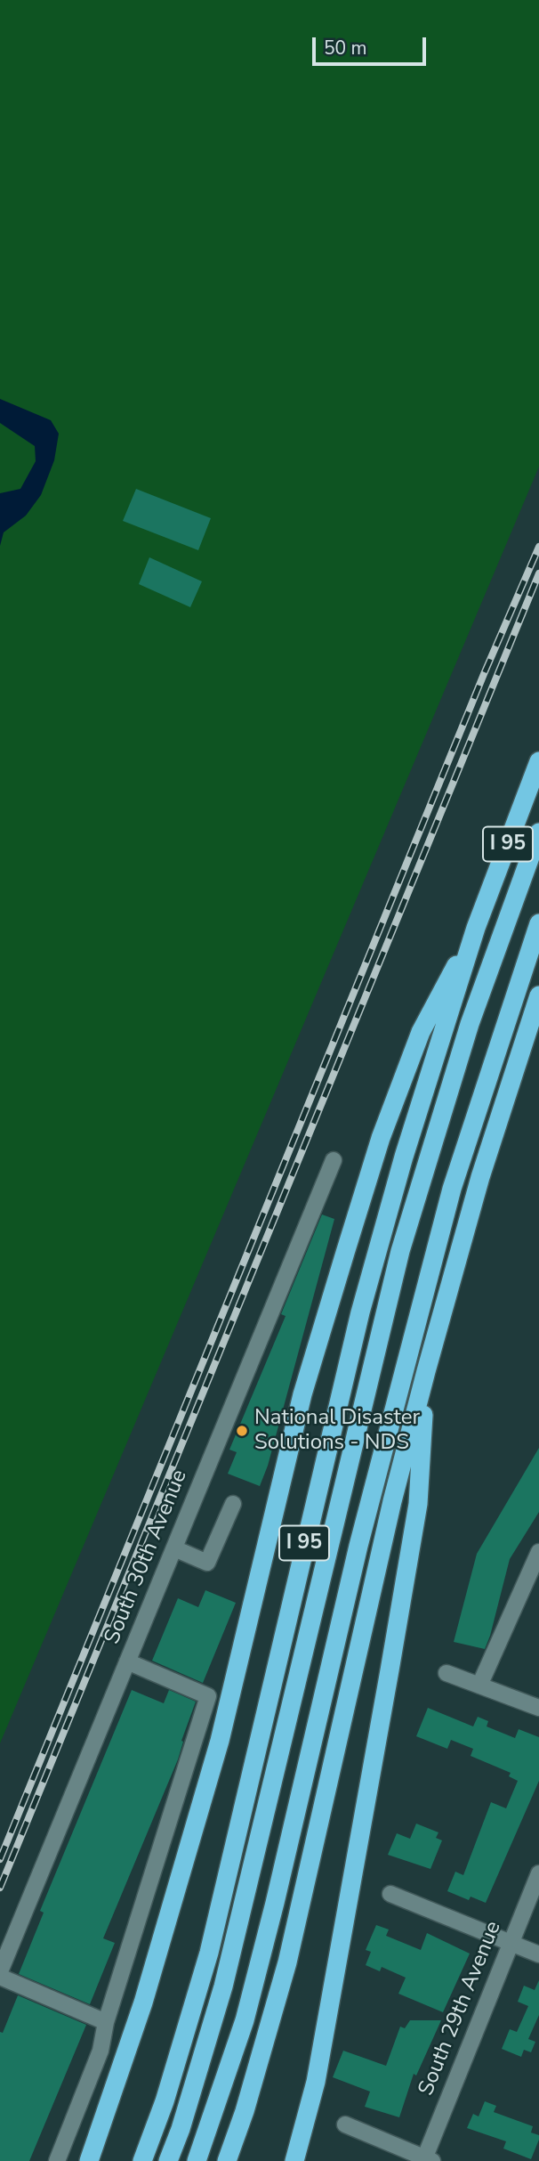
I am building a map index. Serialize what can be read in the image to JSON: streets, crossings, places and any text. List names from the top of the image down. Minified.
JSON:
{"streets":{"highway":["I 95"],"street":["South 30th Avenue","South 29th Avenue"]},"places":["National Disaster Solutions - NDS"],"scale_bar":"50 m"}
